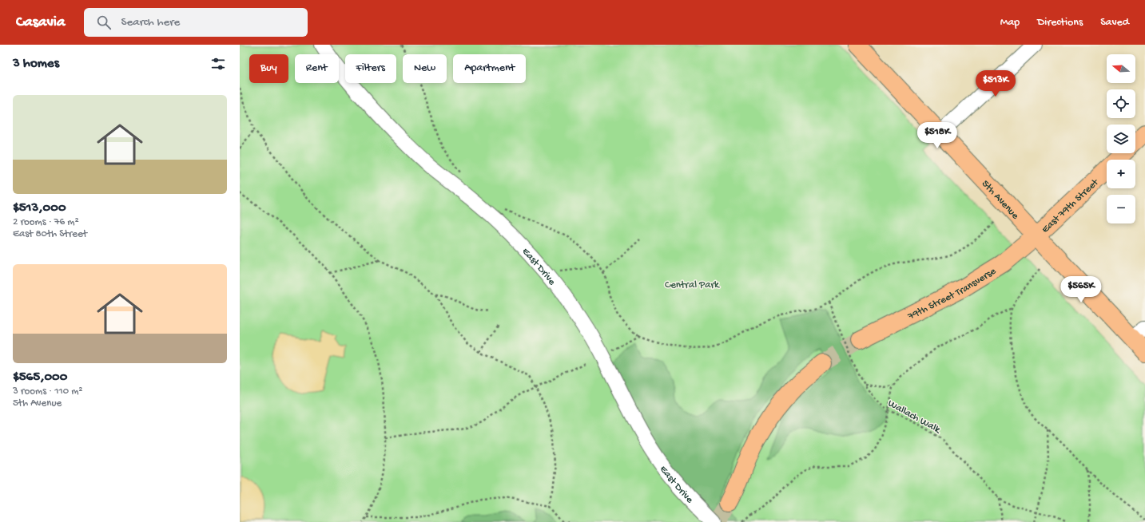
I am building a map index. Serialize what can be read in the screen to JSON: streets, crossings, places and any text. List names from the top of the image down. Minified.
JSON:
{"streets":{"main road":["5th Avenue","East 79th Street","79th Street Transverse"],"street":["East Drive"],"path":["Wallach Walk"]},"crossings":[["5th Avenue","East 79th Street"],["5th Avenue","79th Street Transverse"],["East 79th Street","79th Street Transverse"]],"parks":["Central Park"],"north":"left","page":{"header":"Casavia","search":"Search here","nav":["Map","Directions","Saved"],"heading":"3 homes","map_buttons":["+","−"],"chip":["Buy","Rent","Filters","New","Apartment"],"price":["$513K","$518K","$565K"],"list":[{"name":"$513,000","note":"2 rooms · 76 m² · East 80th Street"},{"name":"$565,000","note":"3 rooms · 110 m² · 5th Avenue"}]}}
